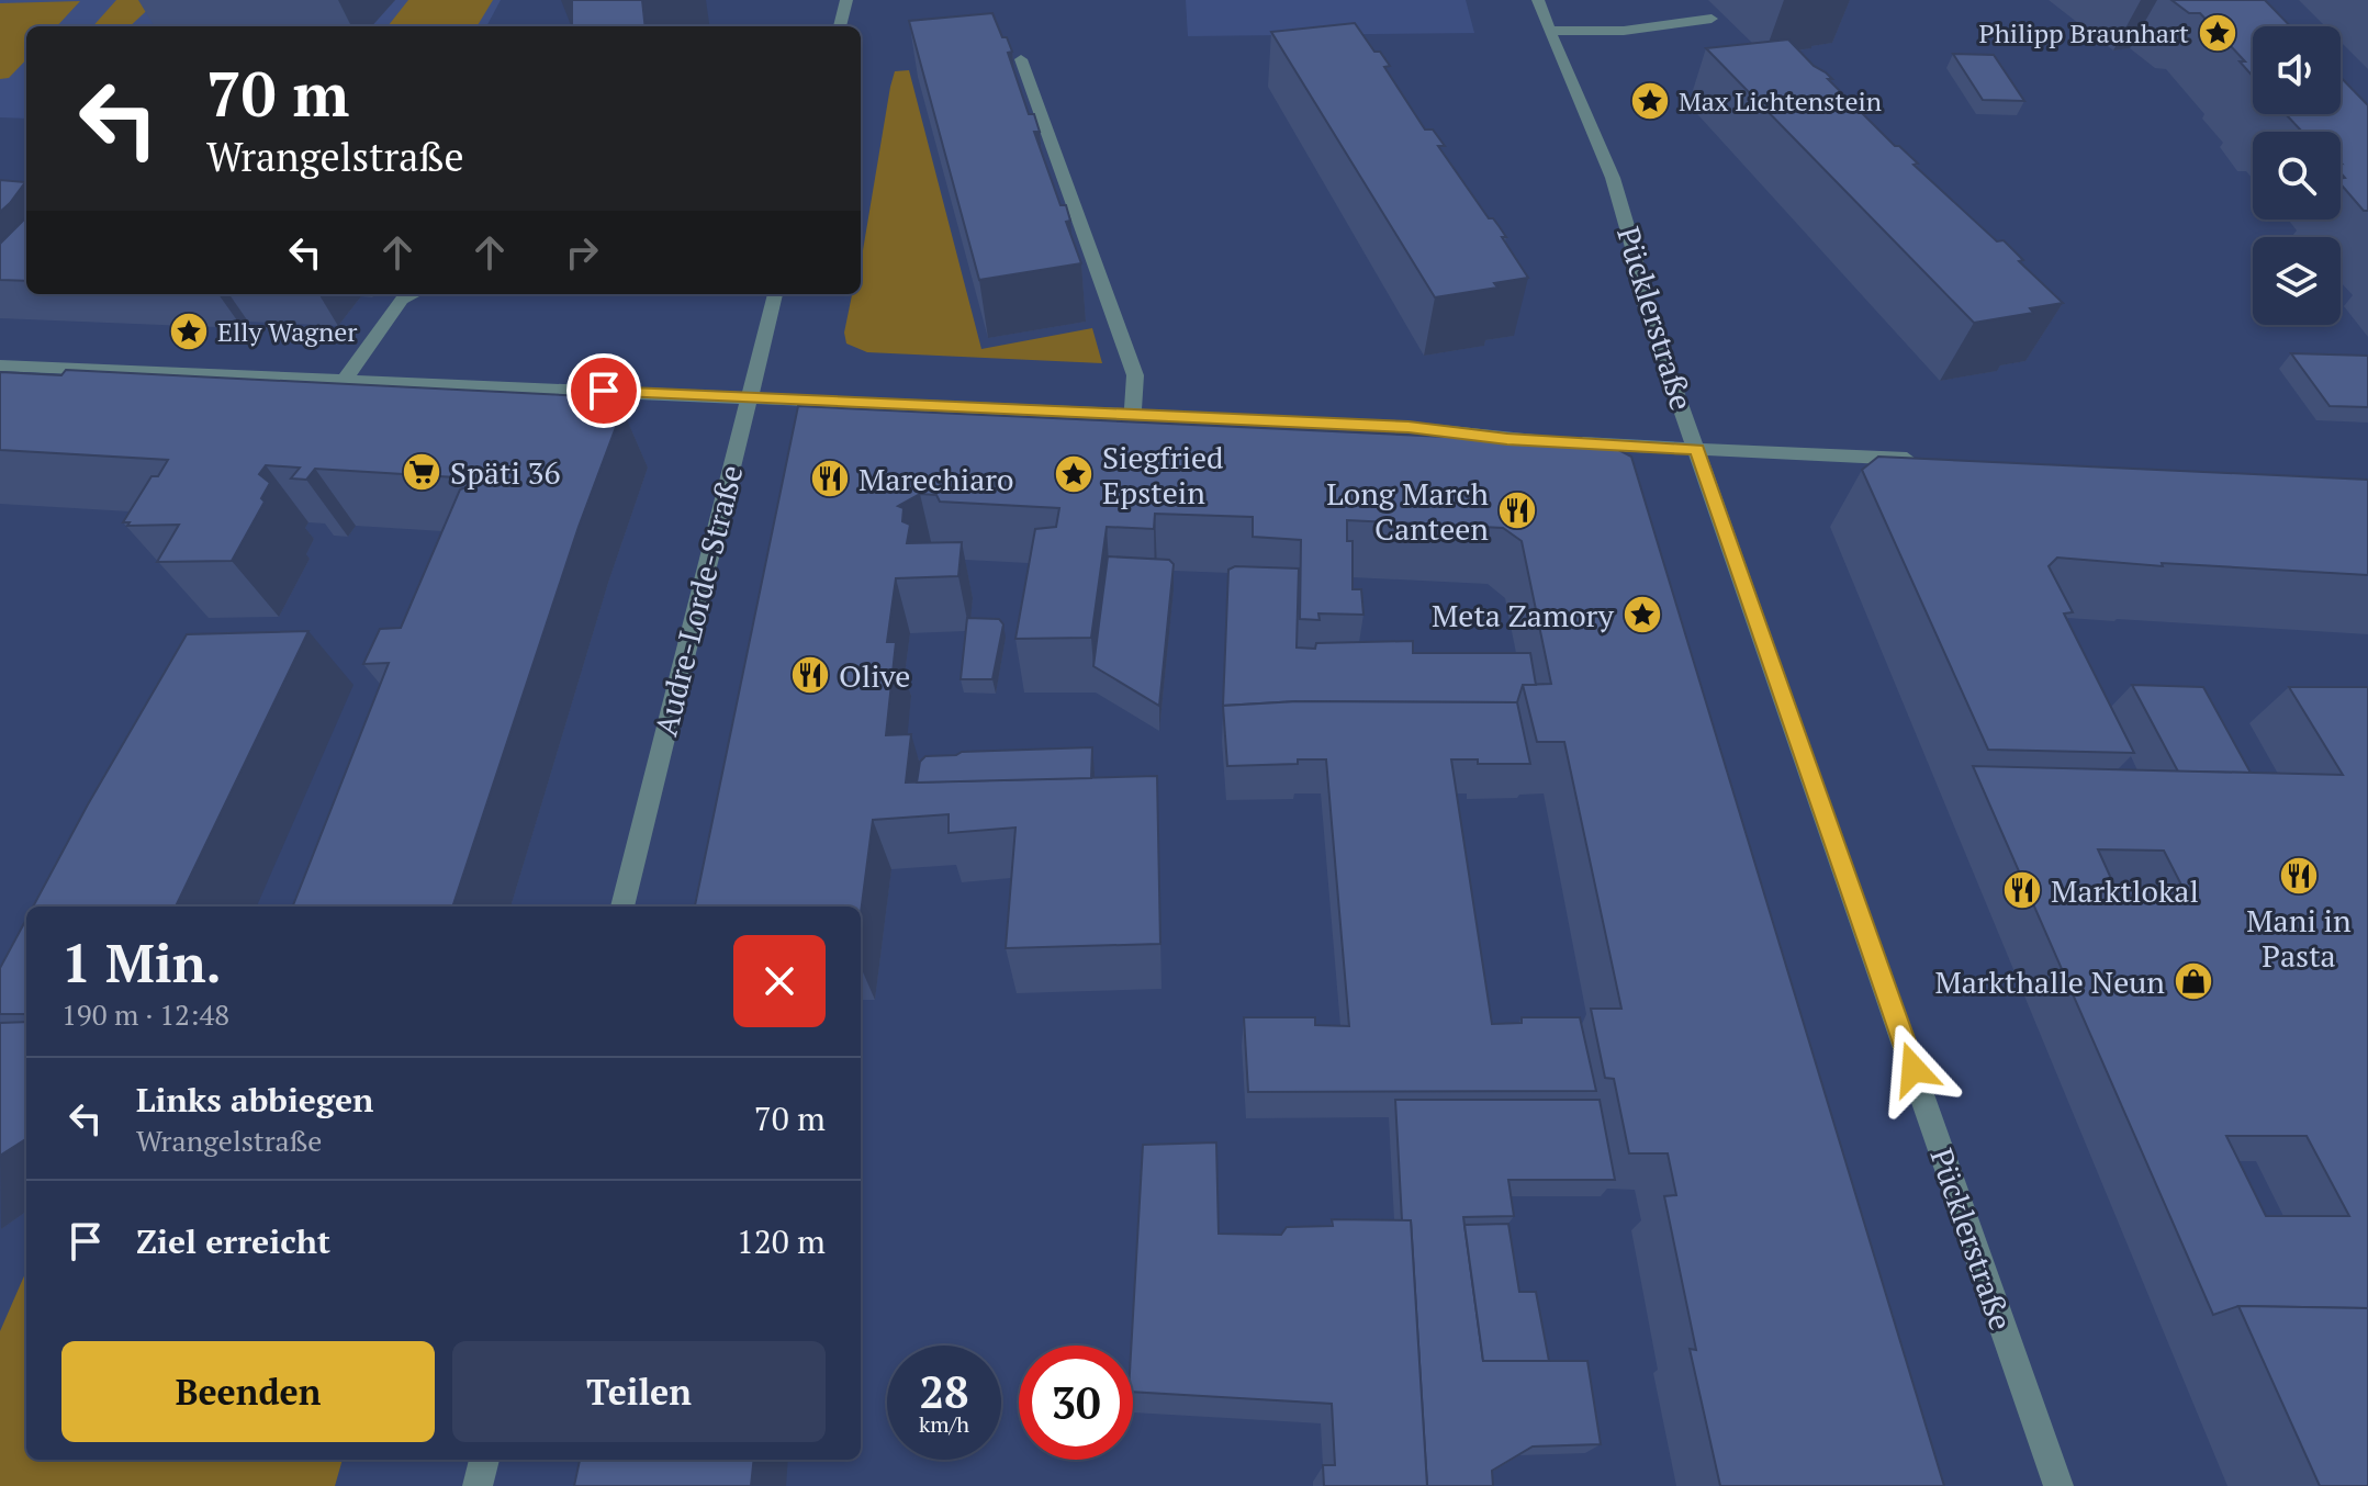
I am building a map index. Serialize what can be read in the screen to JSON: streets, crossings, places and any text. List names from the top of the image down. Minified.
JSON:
{"streets":{"street":["Pücklerstraße","Audre-Lorde-Straße"]},"places":{"place":["Philipp Braunhart","Max Lichtenstein","Elly Wagner","Siegfried Epstein","Meta Zamory"],"supermarket":["Späti 36"],"restaurant":["Marechiaro","Long March Canteen","Olive","Mani in Pasta","Marktlokal"],"shop":["Markthalle Neun"]},"page":{"turn":["70 m","Wrangelstraße"],"heading":["1 Min.","190 m · 12:48"],"list":[{"name":"Links abbiegen","note":"Wrangelstraße","value":"70 m"},{"name":"Ziel erreicht","value":"120 m"}],"buttons":["Beenden","Teilen"],"speed":"28 km/h","limit":"30"}}
